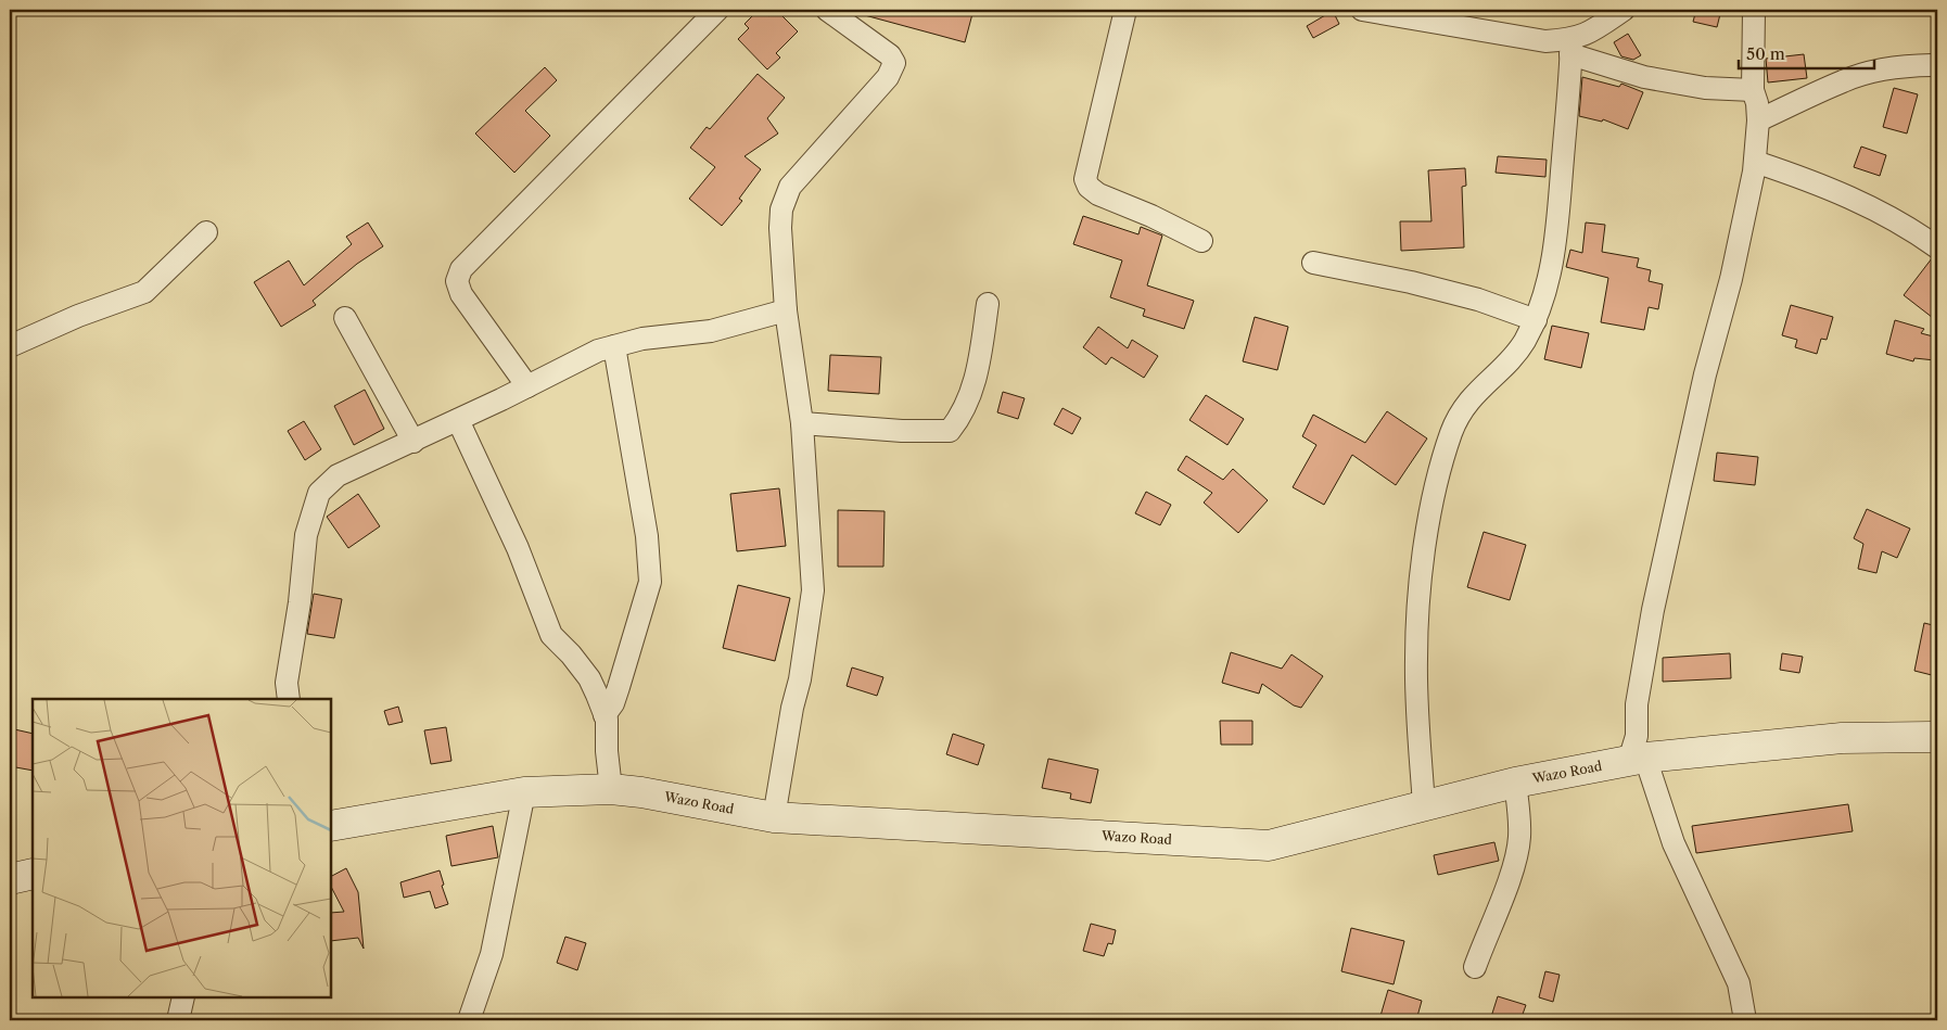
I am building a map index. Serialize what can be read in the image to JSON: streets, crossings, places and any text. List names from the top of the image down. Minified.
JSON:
{"streets":{"main road":["Wazo Road"]},"scale_bar":"50 m"}
